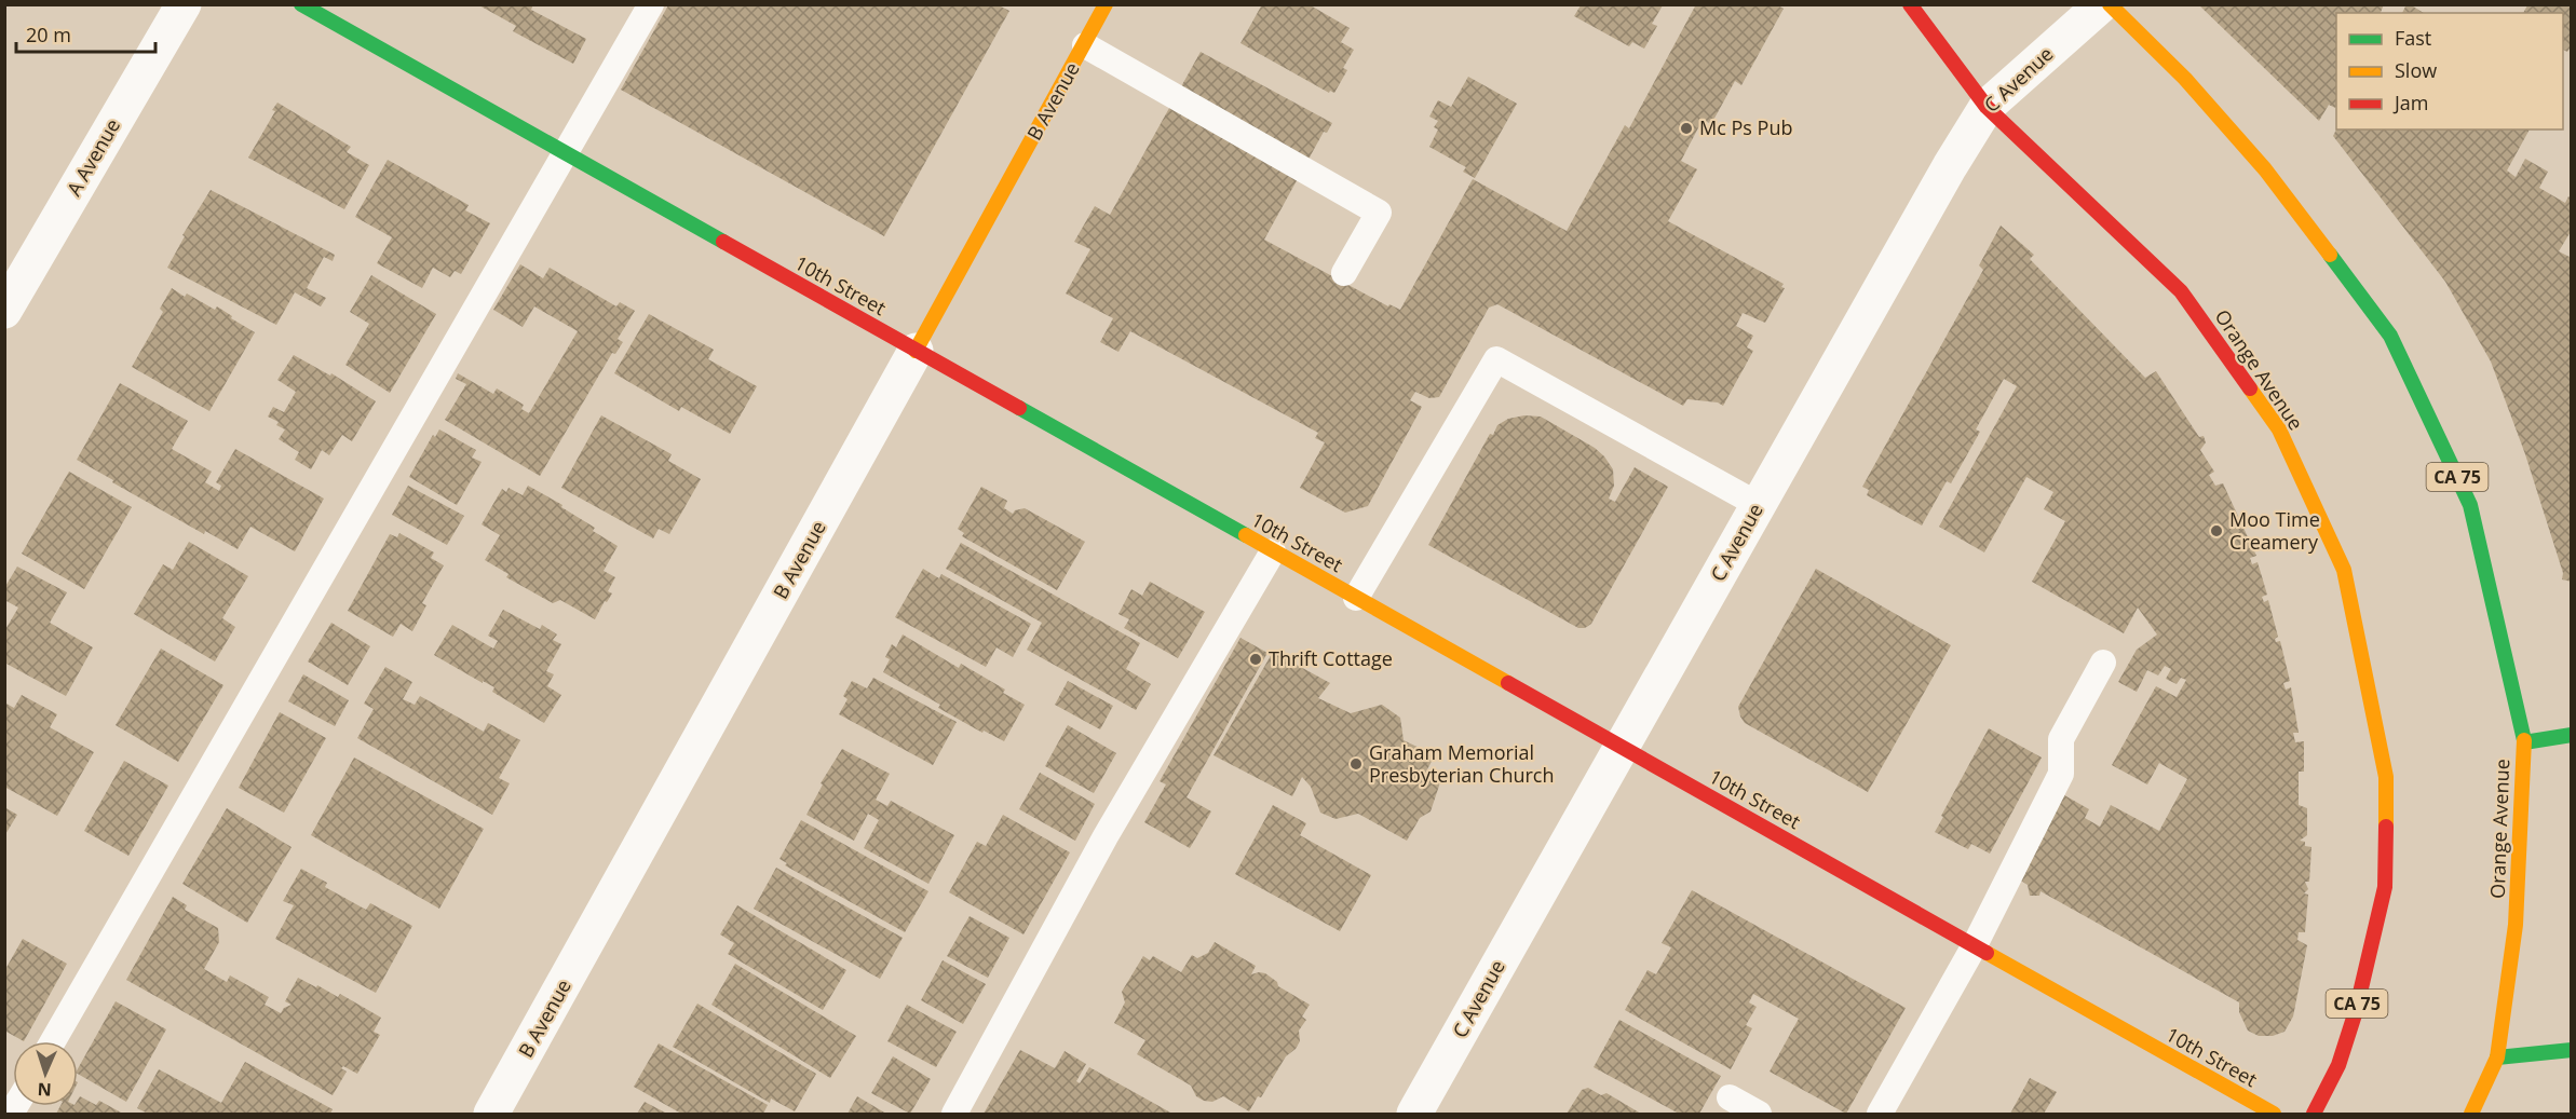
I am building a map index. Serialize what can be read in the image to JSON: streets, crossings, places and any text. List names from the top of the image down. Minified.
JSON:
{"streets":{"main road":["B Avenue","10th Street","Orange Avenue","CA 75"],"street":["C Avenue","A Avenue"]},"crossings":[["C Avenue","10th Street"],["C Avenue","Orange Avenue"],["B Avenue","10th Street"]],"places":["Mc Ps Pub","Moo Time Creamery","Thrift Cottage","Graham Memorial Presbyterian Church"],"legend":["Fast","Slow","Jam"],"scale_bar":"20 m","north":"bottom"}
